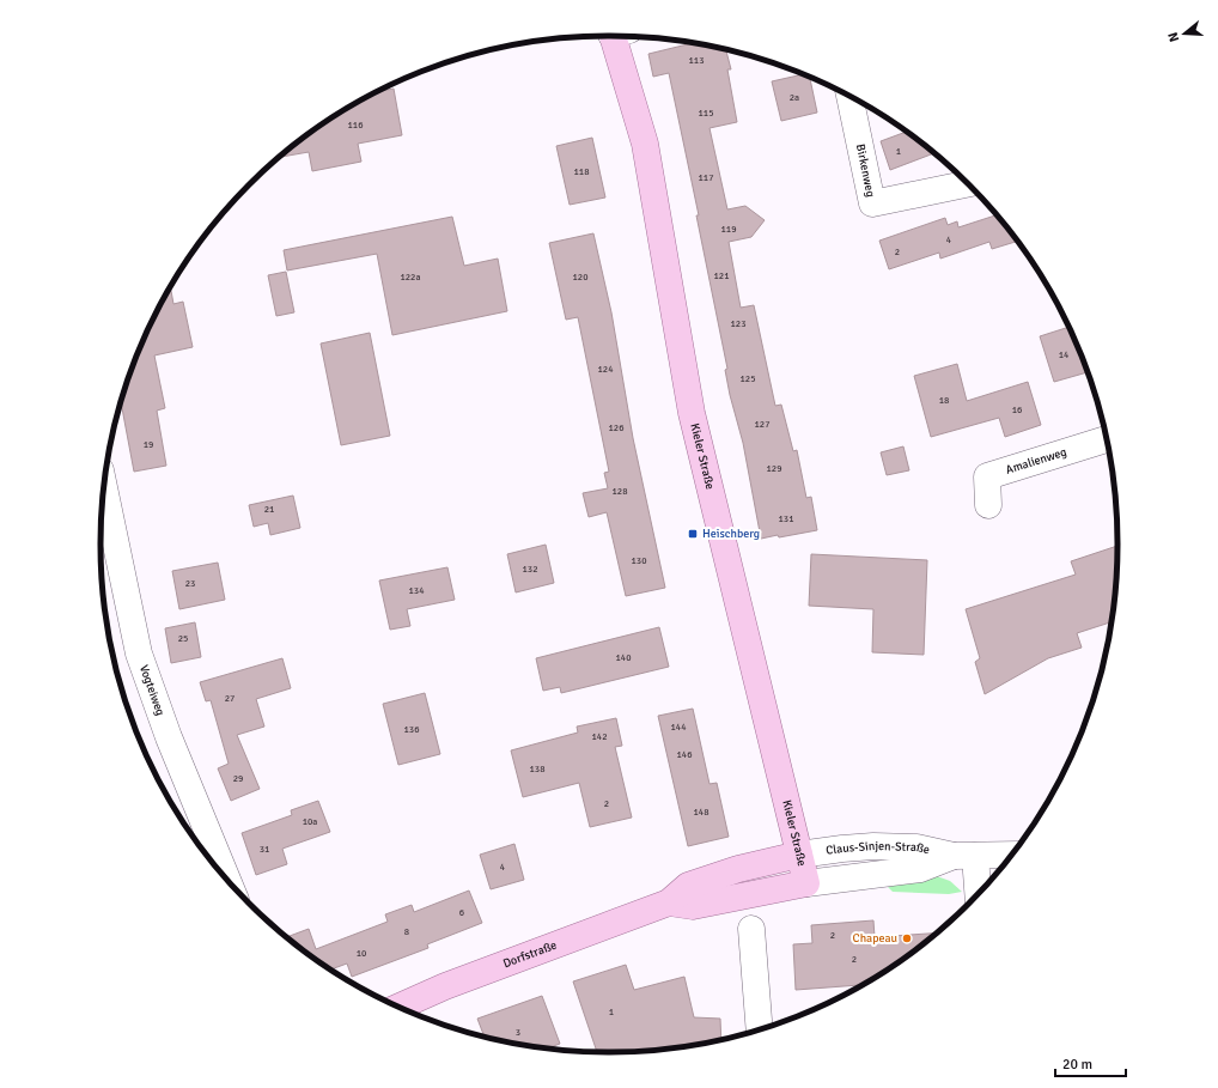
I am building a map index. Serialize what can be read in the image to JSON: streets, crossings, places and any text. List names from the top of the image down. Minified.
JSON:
{"streets":{"main road":["Kieler Straße","Dorfstraße"],"street":["Birkenweg","Amalienweg","Vogteiweg","Claus-Sinjen-Straße"]},"crossings":[["Kieler Straße","Claus-Sinjen-Straße"],["Kieler Straße","Dorfstraße"],["Claus-Sinjen-Straße","Dorfstraße"]],"places":{"transit":["Heischberg"],"other":["Chapeau"]},"house_numbers":["113","2a","115","116","1","118","117","119","4","2","121","122a","120","123","14","124","125","18","16","127","126","19","129","128","21","131","130","132","23","134","25","140","27","144","136","142","146","138","29","2","148","10a","31","4","6","8","2","10","2","1","3"],"scale_bar":"20 m","north":"left"}
